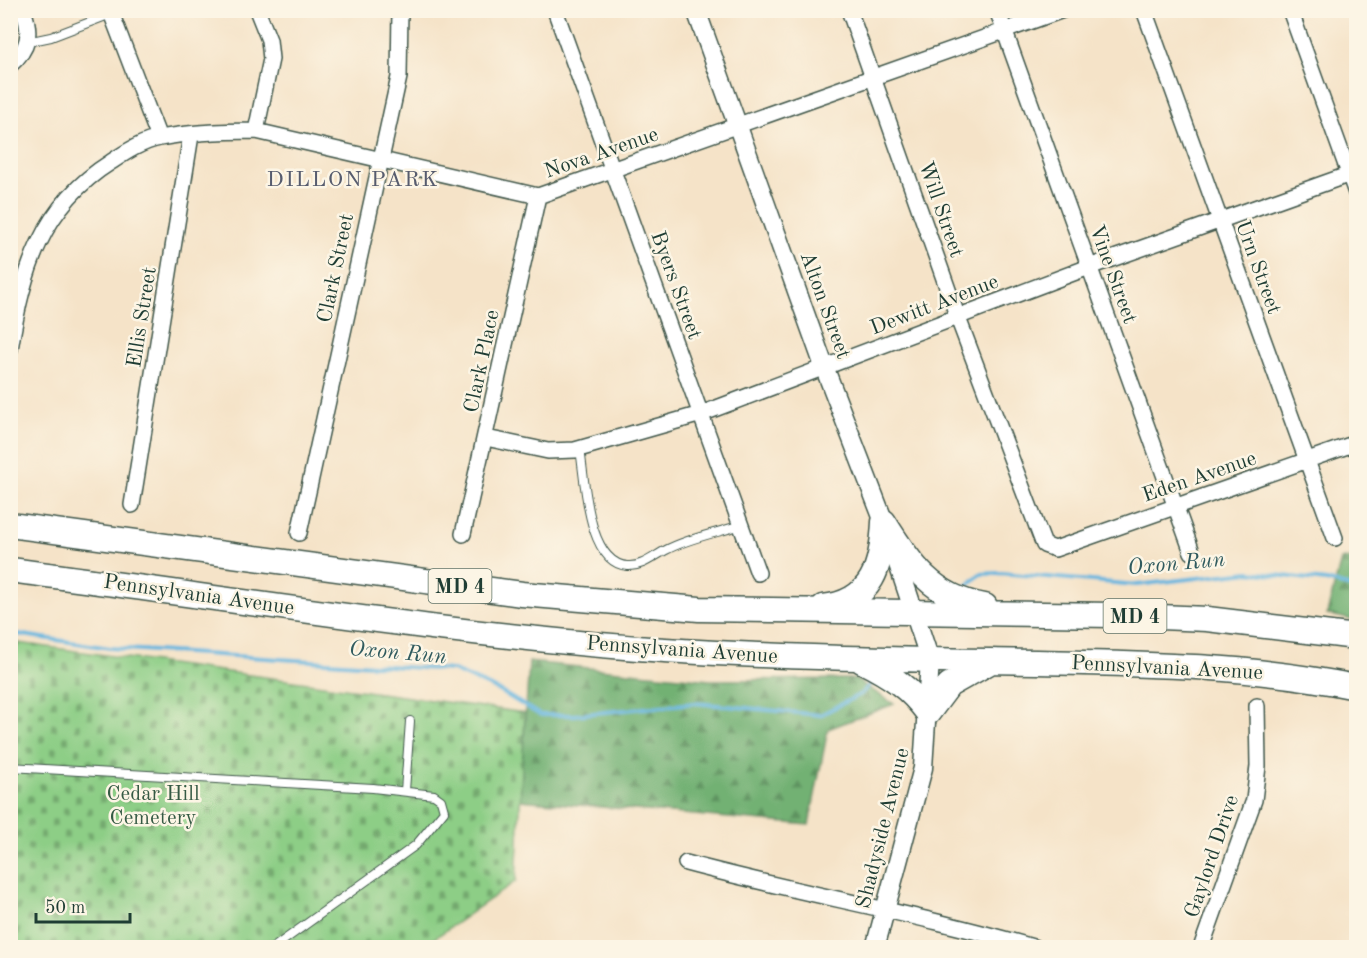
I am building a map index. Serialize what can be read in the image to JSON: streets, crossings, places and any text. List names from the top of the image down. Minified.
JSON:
{"streets":{"highway":["MD 4","Pennsylvania Avenue"],"street":["Nova Avenue","Will Street","Urn Street","Clark Street","Vine Street","Byers Street","Dewitt Avenue","Alton Street","Ellis Street","Clark Place","Eden Avenue","Shadyside Avenue","Gaylord Drive"]},"crossings":[["Nova Avenue","Will Street"],["Nova Avenue","Clark Street"],["Nova Avenue","Vine Street"],["Nova Avenue","Byers Street"],["Nova Avenue","Alton Street"],["Nova Avenue","Ellis Street"],["Nova Avenue","Clark Place"],["Will Street","Dewitt Avenue"],["Will Street","Eden Avenue"],["Urn Street","Dewitt Avenue"],["Urn Street","Eden Avenue"],["Vine Street","Dewitt Avenue"],["Vine Street","Eden Avenue"],["Byers Street","Dewitt Avenue"],["Dewitt Avenue","Alton Street"],["Dewitt Avenue","Clark Place"],["Alton Street","Pennsylvania Avenue"],["Alton Street","Shadyside Avenue"],["Pennsylvania Avenue","Shadyside Avenue"]],"districts":["DILLON PARK"],"water":["Oxon Run"],"parks":["Cedar Hill Cemetery"],"scale_bar":"50 m"}
